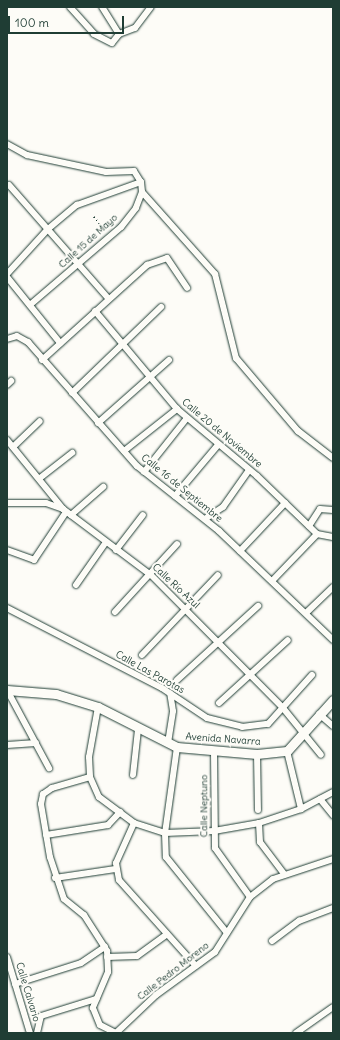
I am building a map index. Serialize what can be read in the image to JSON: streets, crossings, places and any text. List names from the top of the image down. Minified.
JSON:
{"streets":{"street":["Calle 15 de Mayo","Calle 20 de Noviembre","Calle 16 de Septiembre","Calle Río Azul","Calle Las Parotas","Avenida Navarra","Calle Neptuno","Calle Pedro Moreno","Calle Calvario"]},"crossings":[["Calle Río Azul","Calle Las Parotas"],["Avenida Navarra","Calle Neptuno"],["Calle Neptuno","Calle Pedro Moreno"]],"scale_bar":"100 m"}
